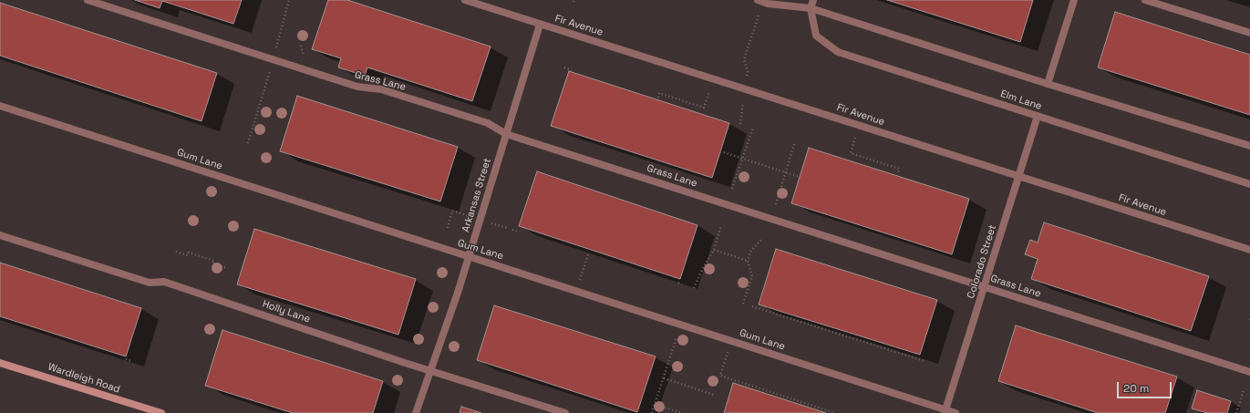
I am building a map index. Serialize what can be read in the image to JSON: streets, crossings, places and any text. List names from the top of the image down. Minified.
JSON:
{"streets":{"main road":["Wardleigh Road"],"street":["Fir Avenue","Grass Lane","Elm Lane","Gum Lane","Arkansas Street","Colorado Street","Holly Lane"]},"crossings":[["Fir Avenue","Arkansas Street"],["Fir Avenue","Colorado Street"],["Grass Lane","Arkansas Street"],["Grass Lane","Colorado Street"],["Elm Lane","Colorado Street"],["Gum Lane","Arkansas Street"],["Gum Lane","Colorado Street"],["Arkansas Street","Holly Lane"]],"scale_bar":"20 m"}
